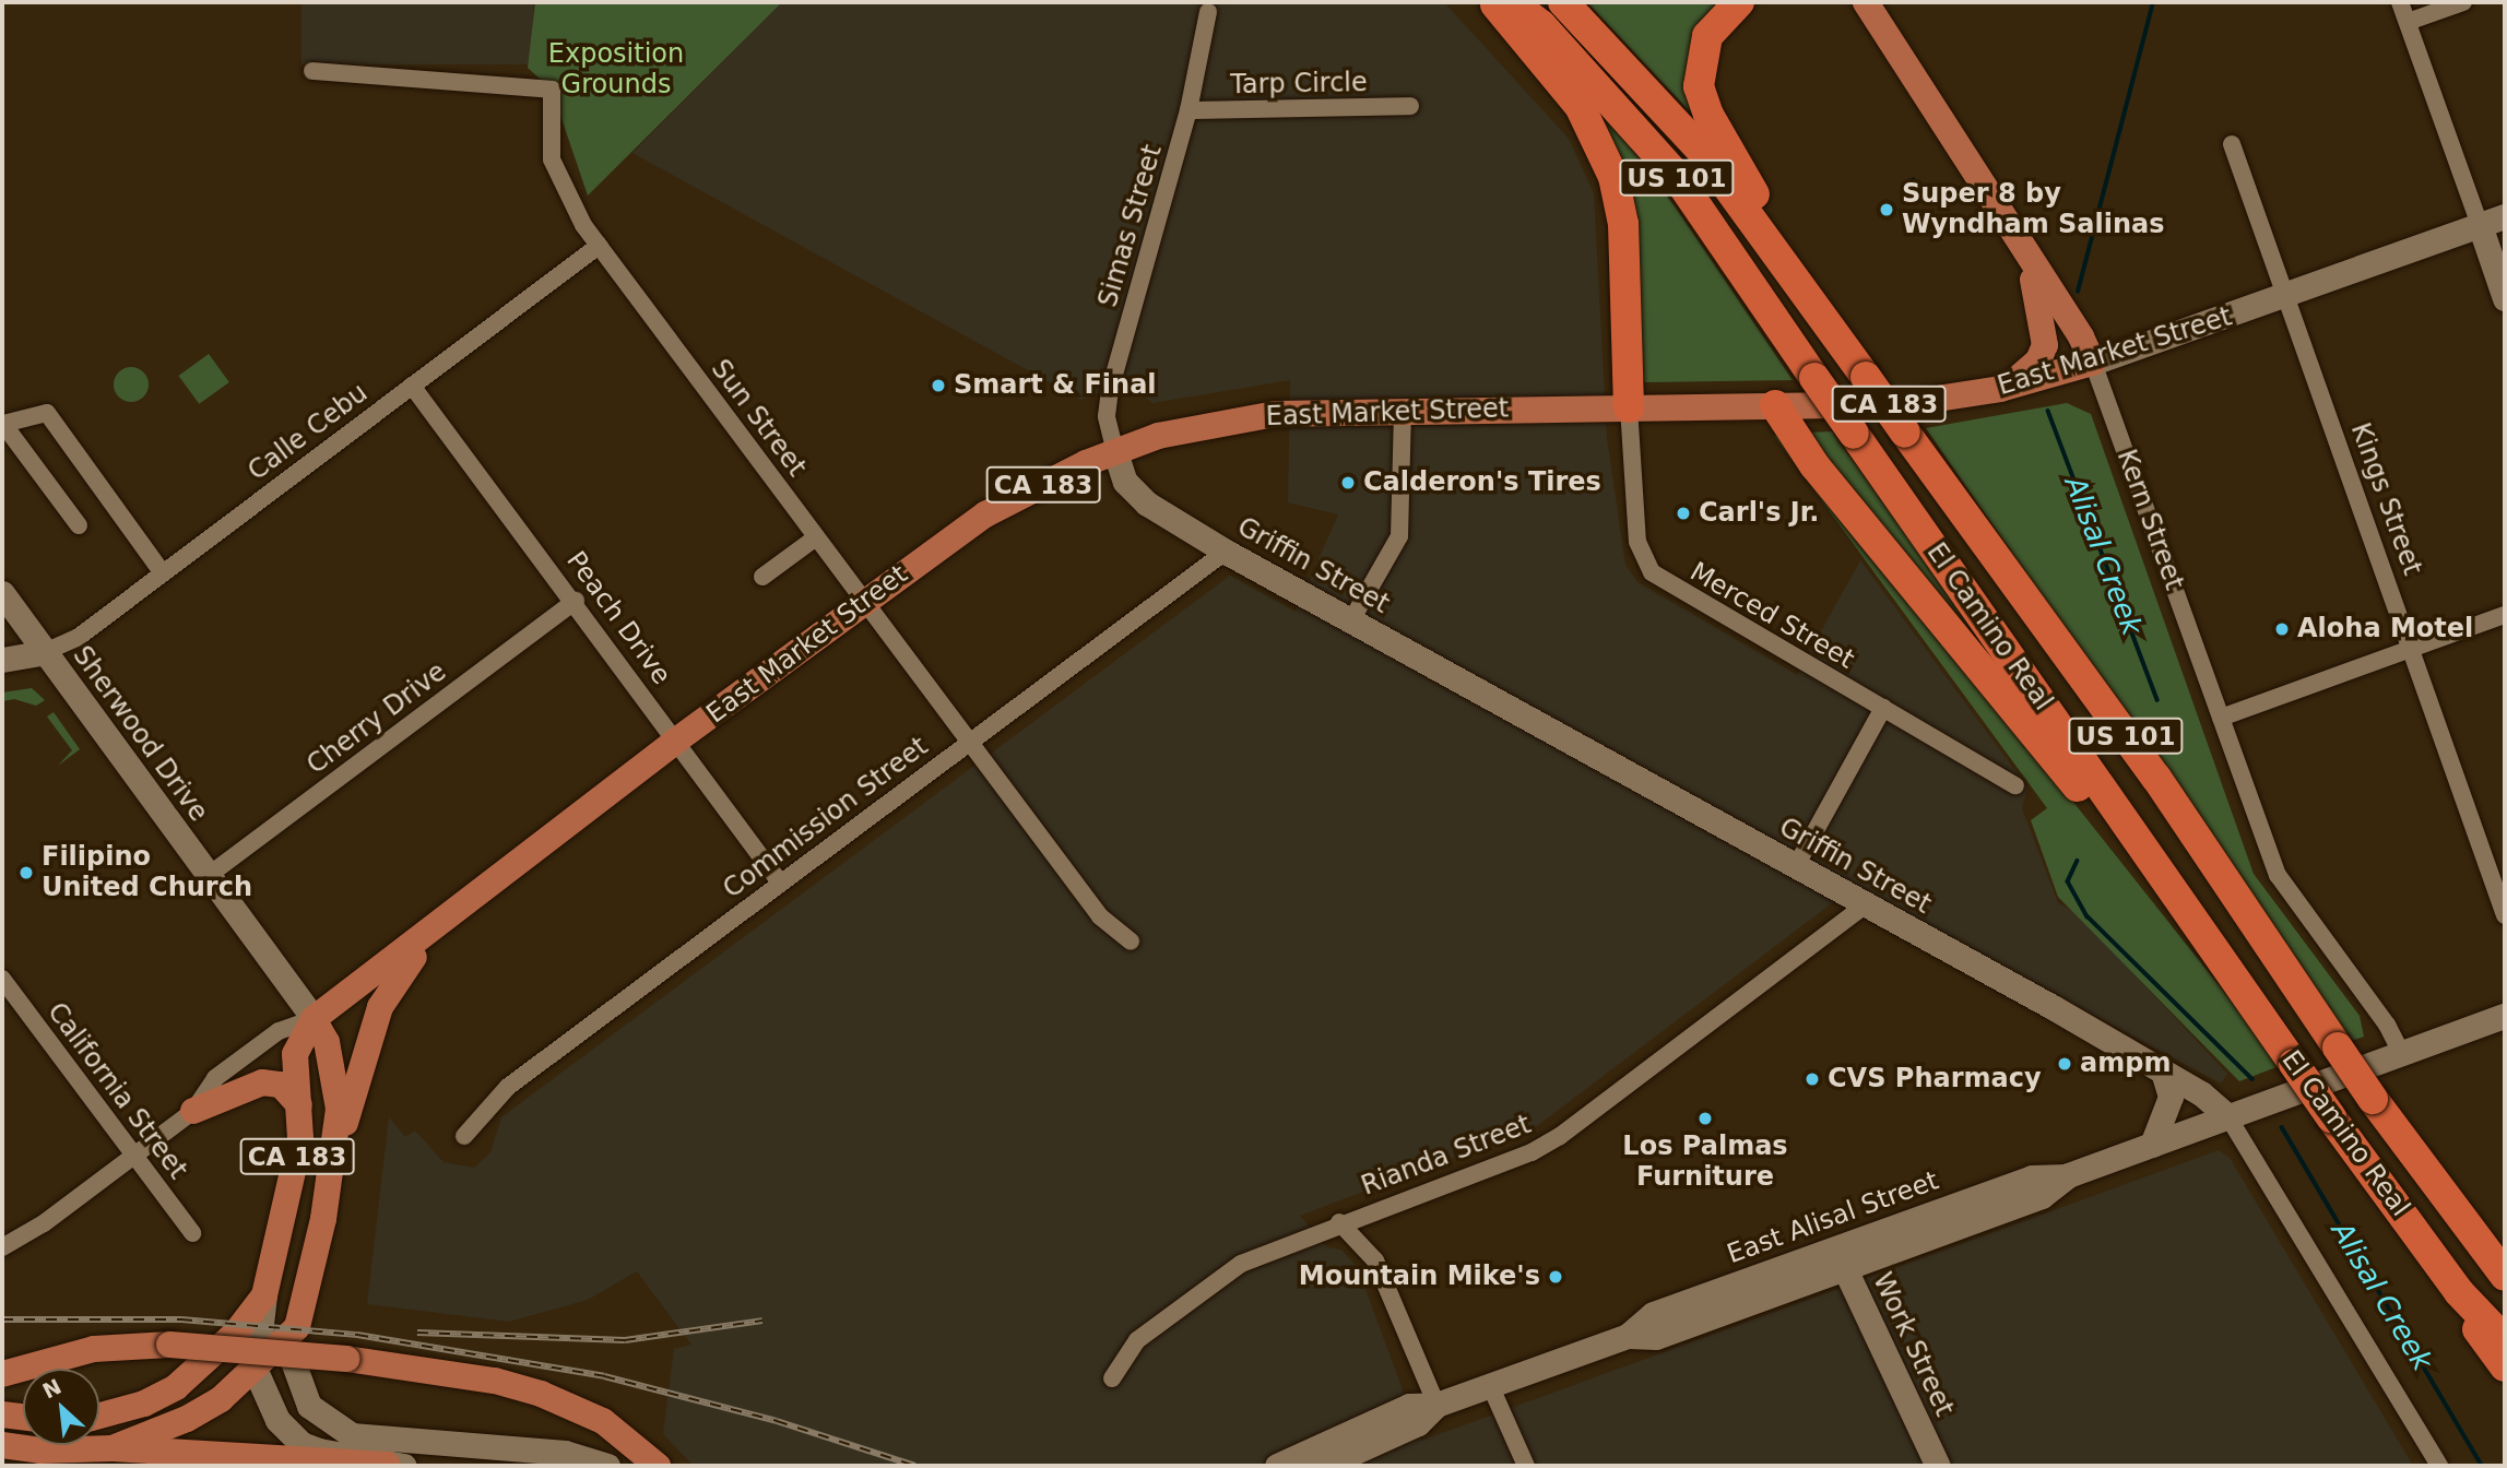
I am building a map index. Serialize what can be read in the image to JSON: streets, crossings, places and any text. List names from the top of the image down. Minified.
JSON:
{"streets":{"highway":["US 101","El Camino Real"],"main road":["East Market Street","CA 183","Kern Street","Griffin Street","Sherwood Drive","East Alisal Street","Work Street"],"street":["Tarp Circle","Simas Street","Sun Street","Calle Cebu","Kings Street","Merced Street","Peach Drive","Cherry Drive","Commission Street","California Street","Rianda Street"]},"crossings":[["Tarp Circle","Simas Street"],["Simas Street","East Market Street"],["Simas Street","Griffin Street"],["East Market Street","CA 183"],["East Market Street","Sun Street"],["East Market Street","Kings Street"],["East Market Street","Kern Street"],["East Market Street","Griffin Street"],["East Market Street","Merced Street"],["East Market Street","Peach Drive"],["East Market Street","Sherwood Drive"],["East Market Street","California Street"],["CA 183","Sherwood Drive"],["Sun Street","Calle Cebu"],["Sun Street","Commission Street"],["Calle Cebu","Peach Drive"],["Calle Cebu","Sherwood Drive"],["Kern Street","East Alisal Street"],["Griffin Street","Commission Street"],["Griffin Street","Rianda Street"],["Griffin Street","East Alisal Street"],["Peach Drive","Cherry Drive"],["Peach Drive","Commission Street"],["Cherry Drive","Sherwood Drive"],["East Alisal Street","Work Street"]],"water":["Alisal Creek"],"parks":["Exposition Grounds"],"places":["Super 8 by Wyndham Salinas","Smart & Final","Calderon's Tires","Carl's Jr.","Aloha Motel","Filipino United Church","ampm","CVS Pharmacy","Los Palmas Furniture","Mountain Mike's"],"north":"top left"}
